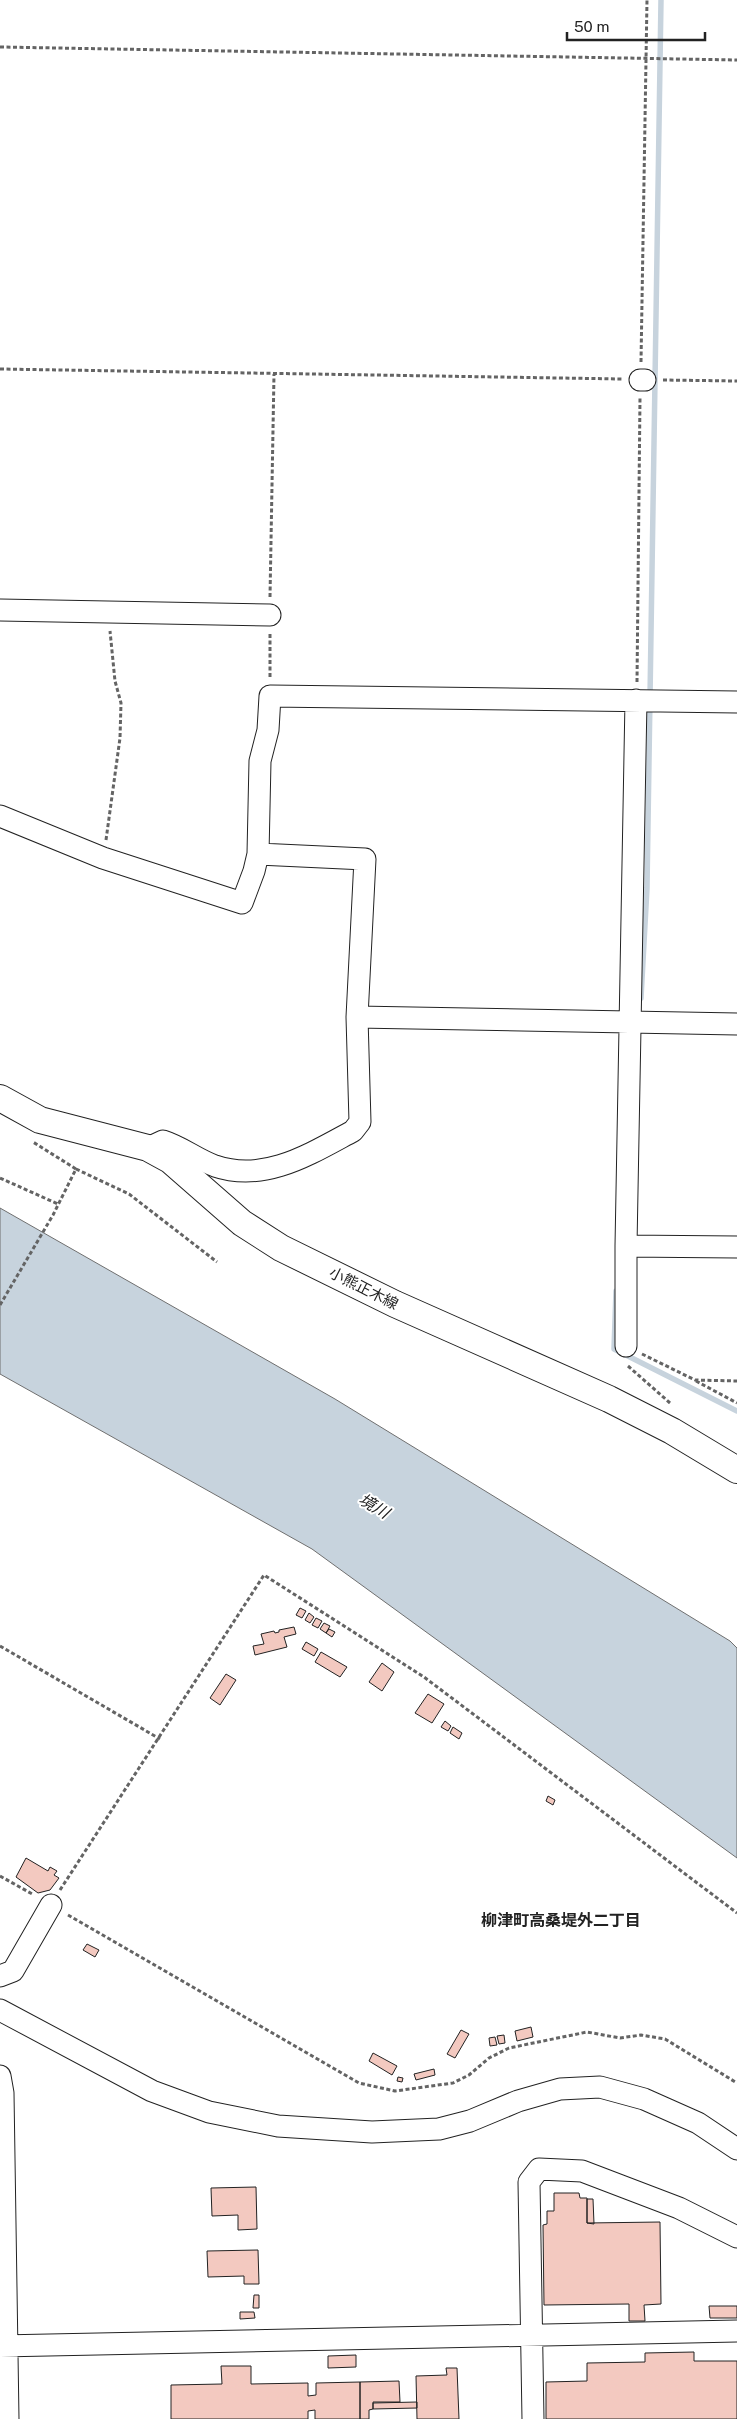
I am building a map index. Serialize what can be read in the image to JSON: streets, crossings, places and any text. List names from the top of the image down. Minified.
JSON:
{"streets":{"main road":["小熊正木線"]},"districts":["柳津町高桑堤外二丁目"],"water":["境川"],"scale_bar":"50 m"}
